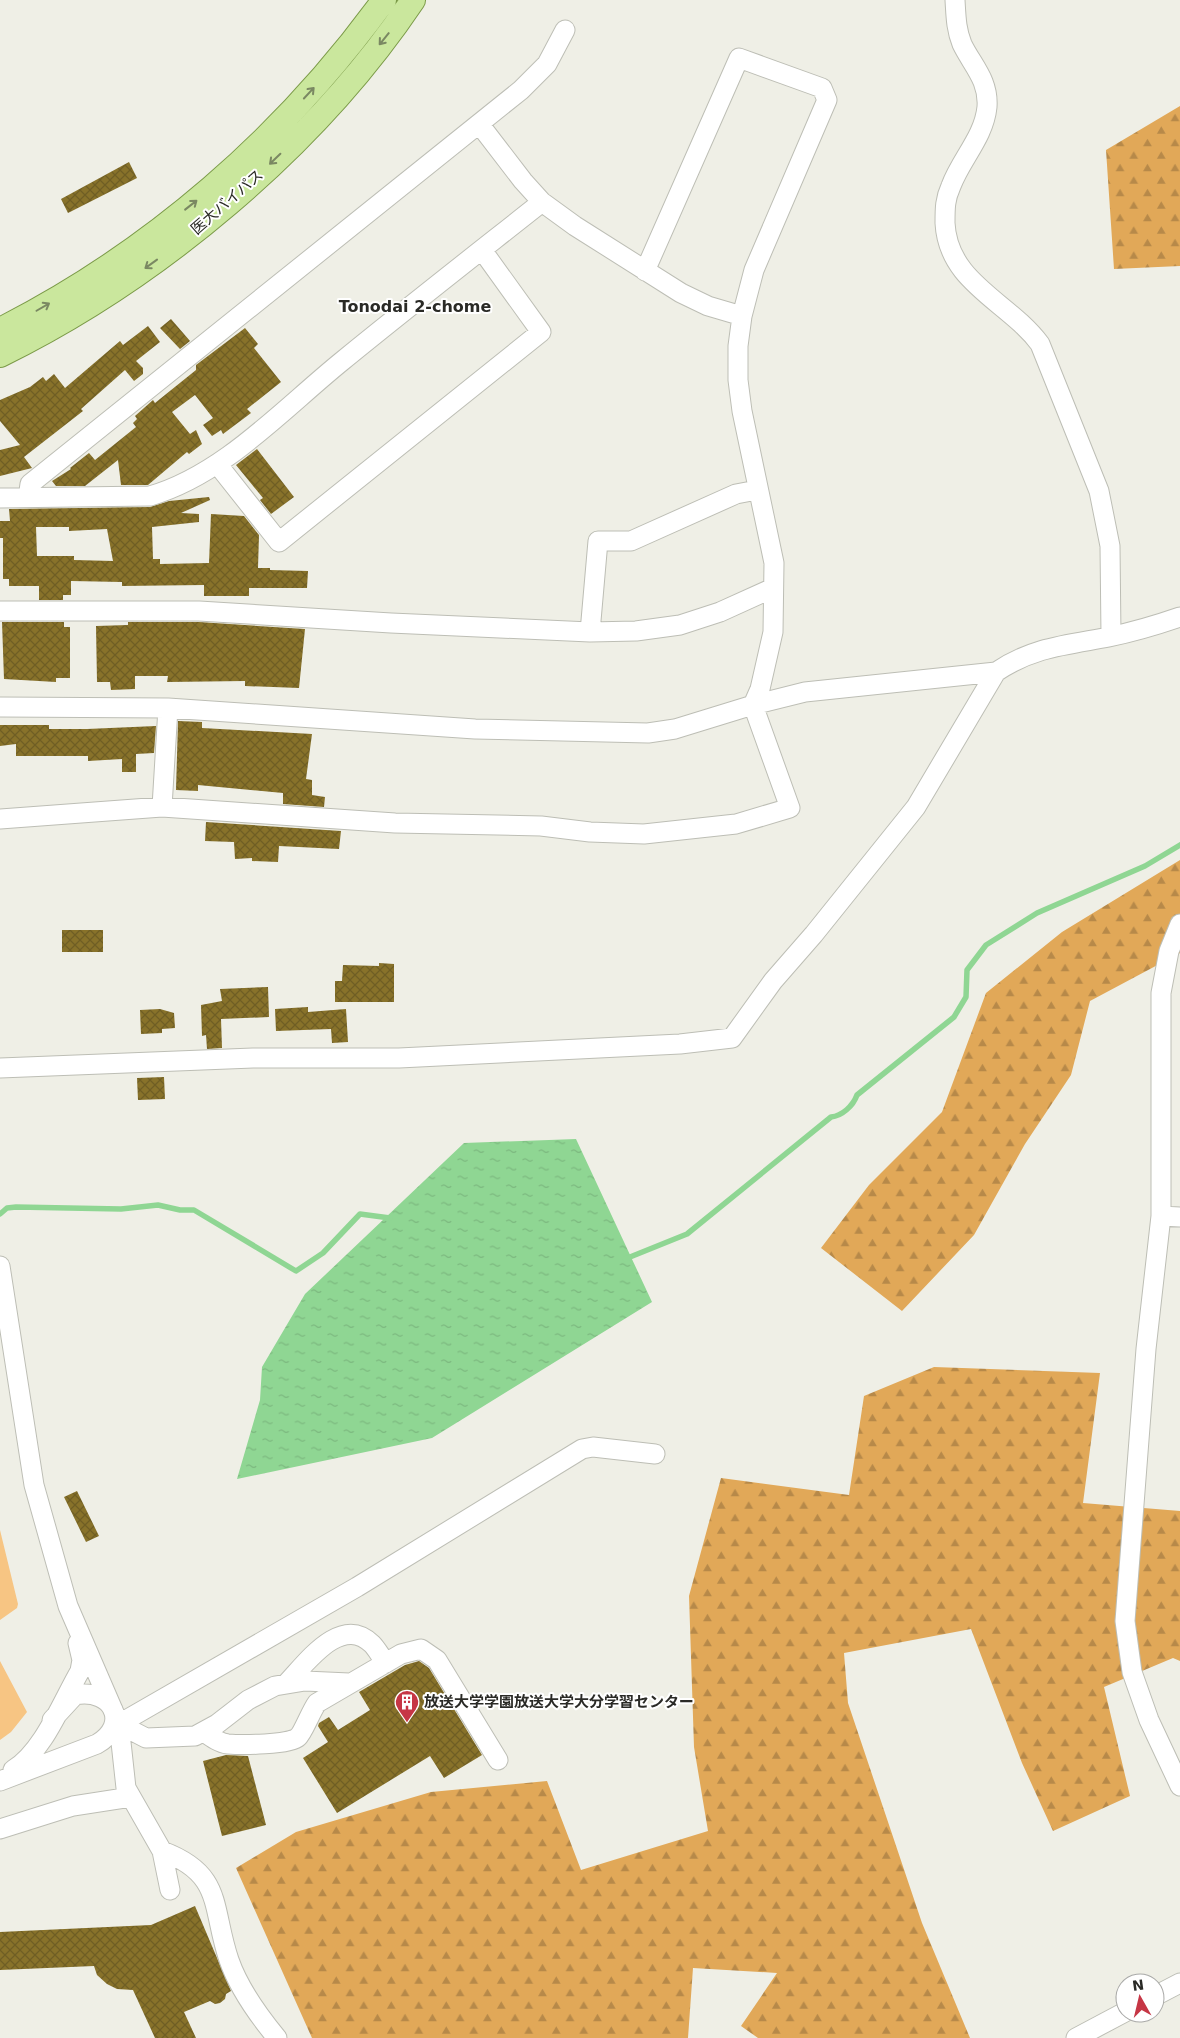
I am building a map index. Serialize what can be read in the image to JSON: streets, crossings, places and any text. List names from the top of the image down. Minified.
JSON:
{"streets":{"main road":["医大バイパス"]},"districts":["Tonodai 2-chome"],"places":{"building":["放送大学学園放送大学大分学習センター"]},"north":"top"}
